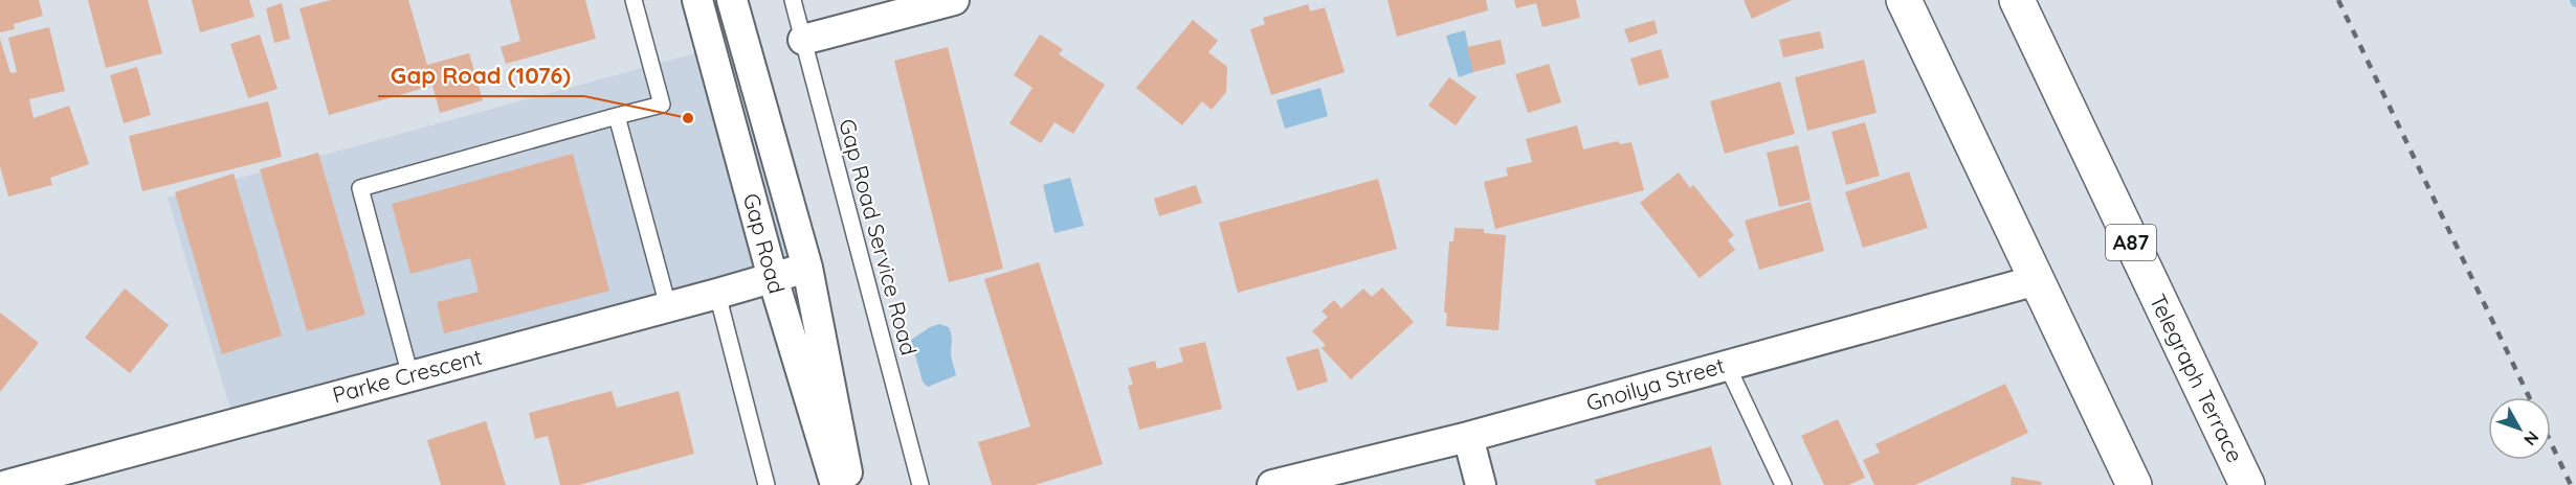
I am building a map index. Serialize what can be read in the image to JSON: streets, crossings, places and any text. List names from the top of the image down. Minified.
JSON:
{"streets":{"highway":["A87","Telegraph Terrace"],"street":["Gap Road","Parke Crescent","Gnoilya Street"],"lane":["Gap Road Service Road"]},"crossings":[["Gap Road","Parke Crescent"]],"places":["Gap Road (1076)"],"north":"bottom right"}
